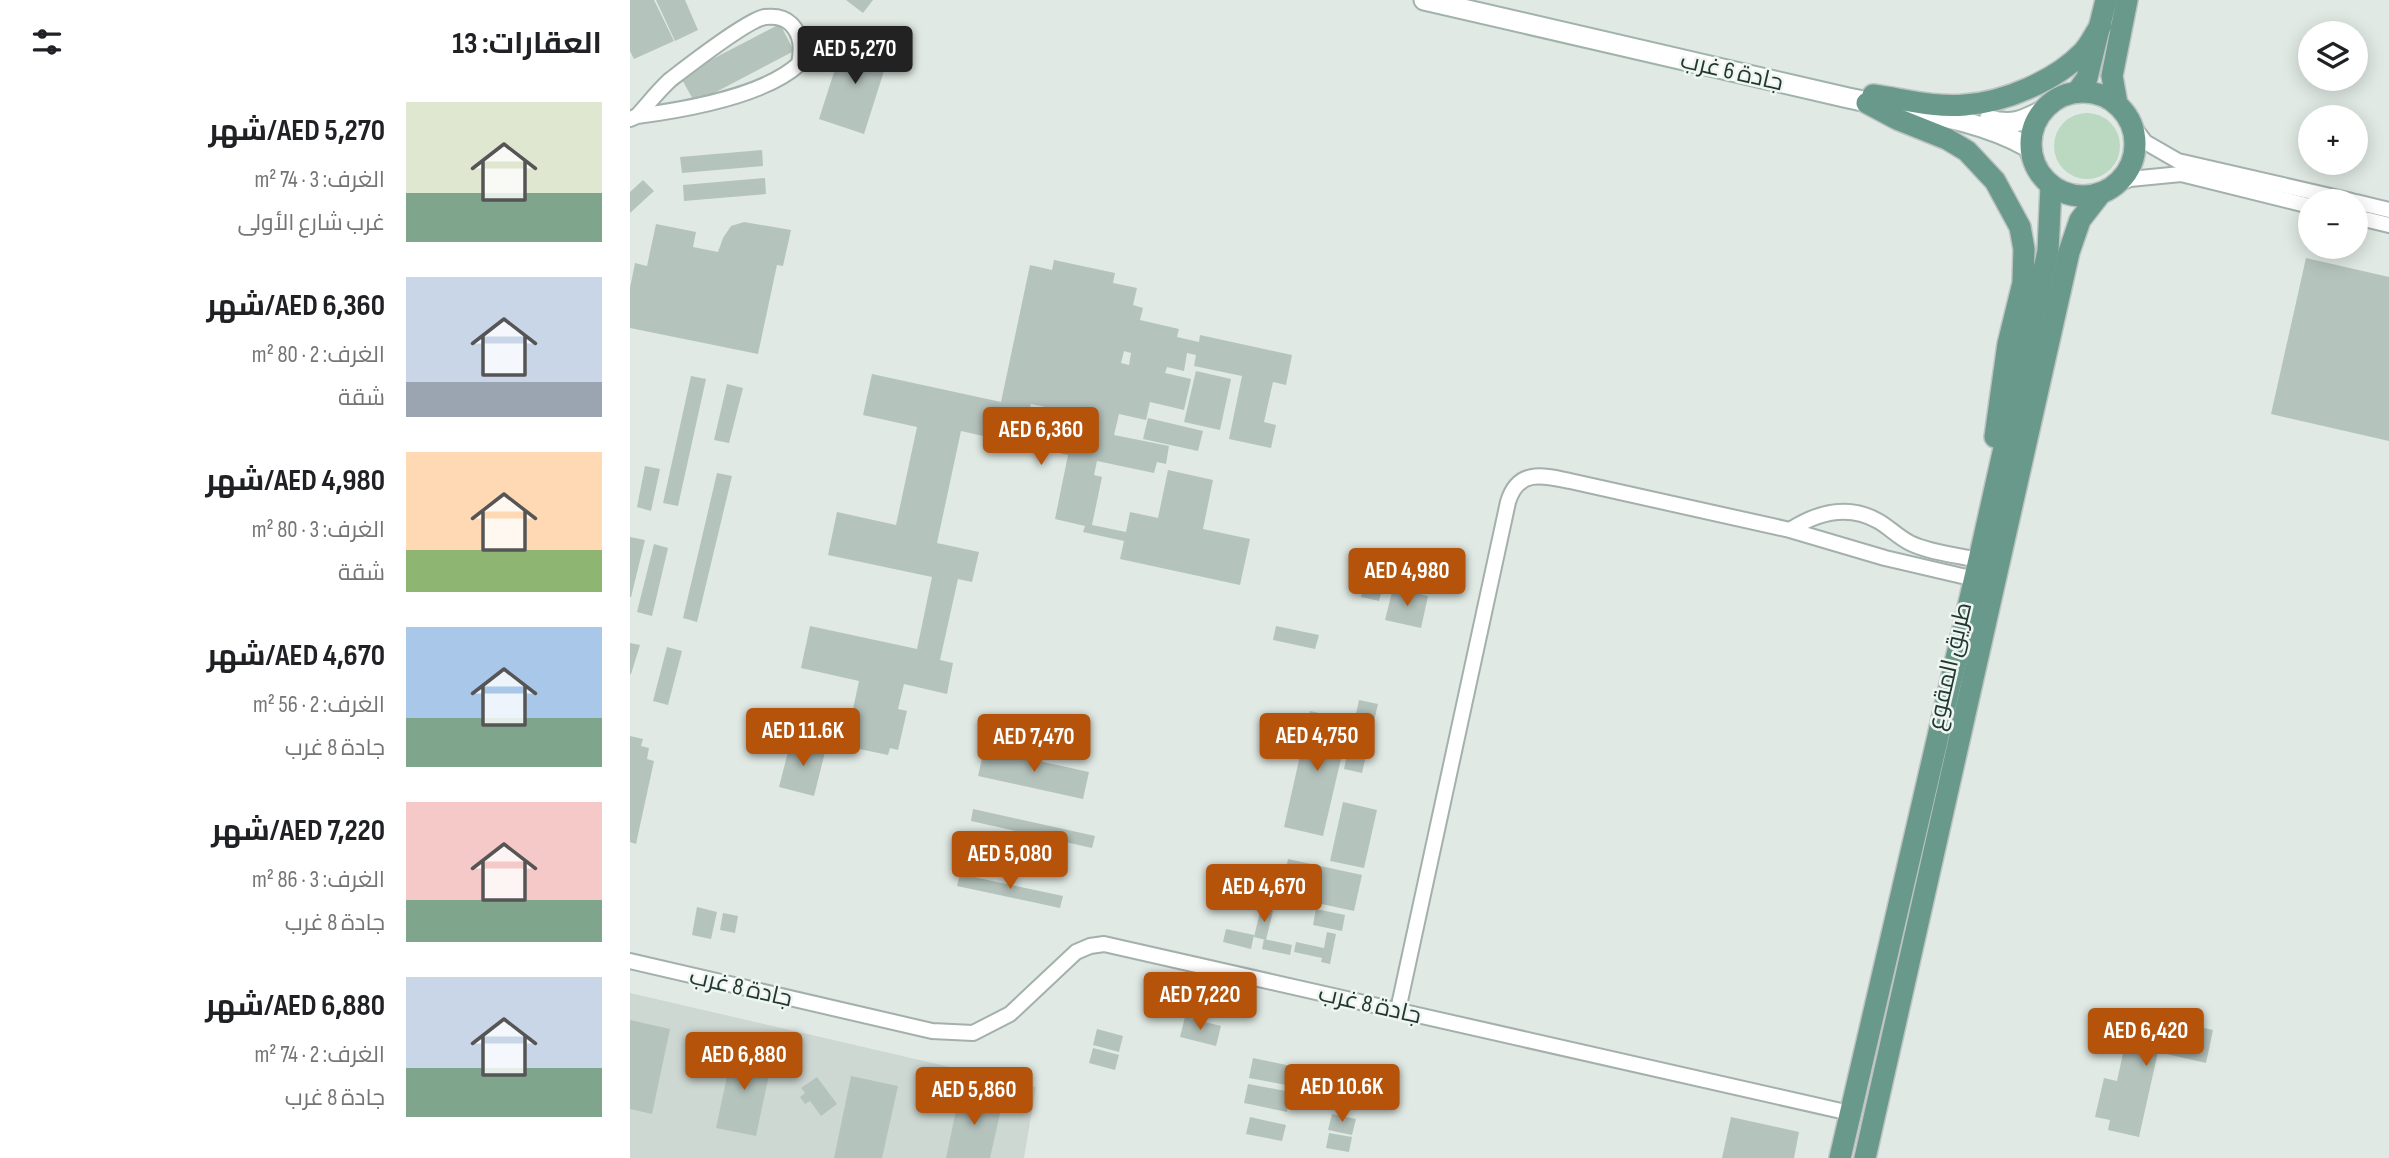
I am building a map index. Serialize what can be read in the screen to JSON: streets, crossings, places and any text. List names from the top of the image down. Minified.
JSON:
{"streets":{"main road":["جادة 6 غرب","طريق المقوع"],"street":["جادة 8 غرب"]},"crossings":[["جادة 6 غرب","طريق المقوع"],["طريق المقوع","جادة 8 غرب"]],"page":{"heading":"العقارات: 13","map_buttons":["+","−"],"price":["AED 5,270","AED 6,360","AED 4,980","AED 11.6K","AED 4,750","AED 7,470","AED 5,080","AED 4,670","AED 7,220","AED 6,420","AED 6,880","AED 10.6K","AED 5,860"],"list":[{"name":"AED 5,270/شهر","note":"الغرف: 3 · 74 m² · غرب شارع الأولى"},{"name":"AED 6,360/شهر","note":"الغرف: 2 · 80 m² · شقة"},{"name":"AED 4,980/شهر","note":"الغرف: 3 · 80 m² · شقة"},{"name":"AED 4,670/شهر","note":"الغرف: 2 · 56 m² · جادة 8 غرب"},{"name":"AED 7,220/شهر","note":"الغرف: 3 · 86 m² · جادة 8 غرب"},{"name":"AED 6,880/شهر","note":"الغرف: 2 · 74 m² · جادة 8 غرب"}]}}
